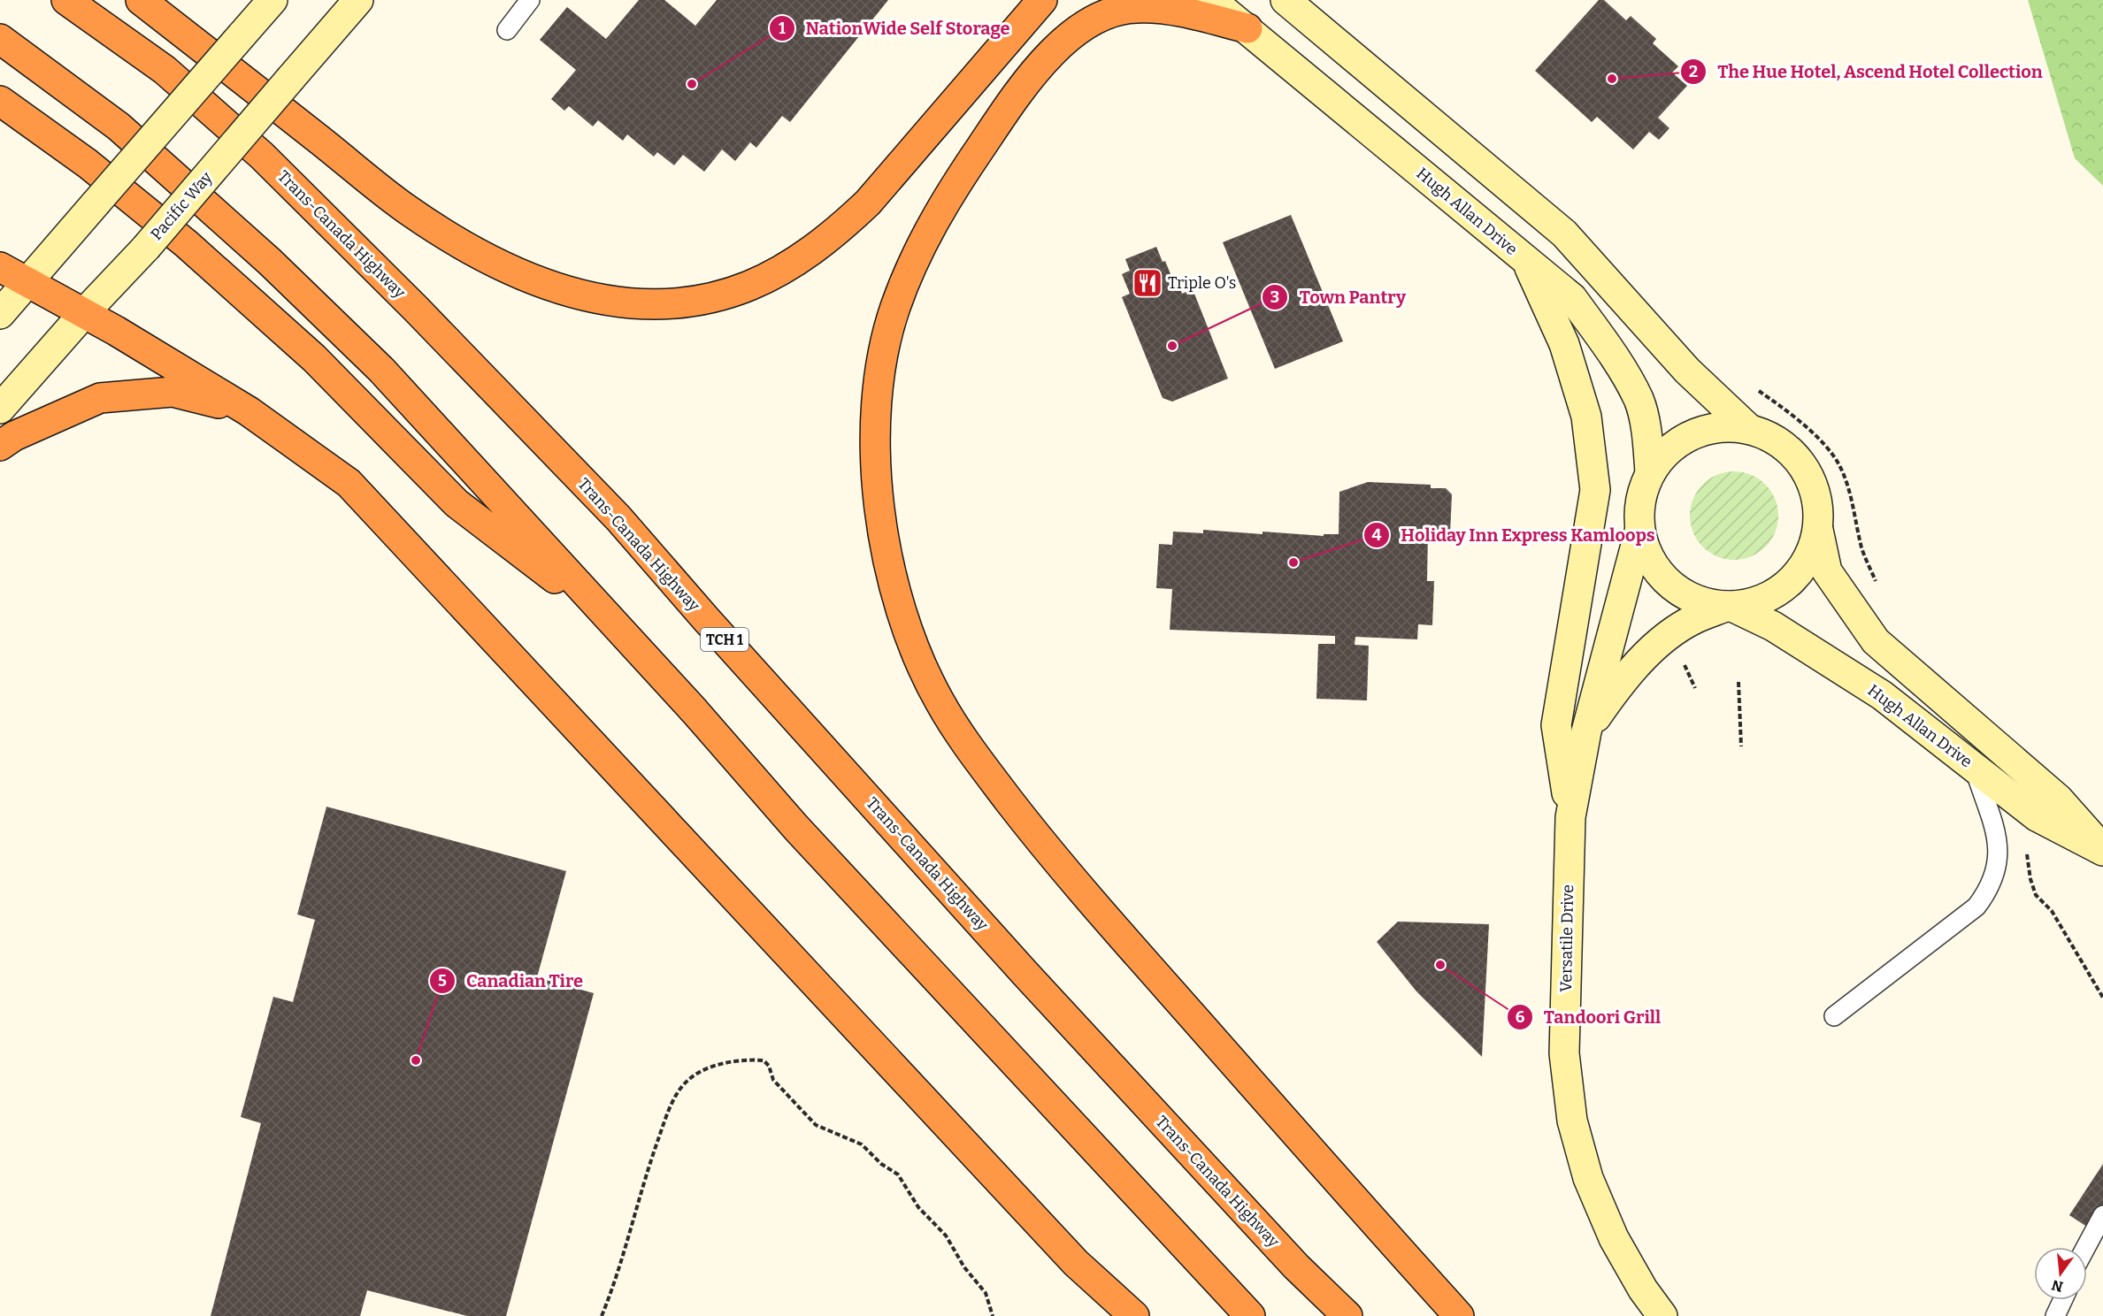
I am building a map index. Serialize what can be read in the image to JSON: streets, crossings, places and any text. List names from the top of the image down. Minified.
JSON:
{"streets":{"highway":["Trans-Canada Highway","TCH 1"],"main road":["Pacific Way","Hugh Allan Drive","Versatile Drive"]},"crossings":[["Hugh Allan Drive","Versatile Drive"]],"places":{"other":["The Hue Hotel, Ascend Hotel Collection","NationWide Self Storage","Town Pantry","Holiday Inn Express Kamloops","Tandoori Grill","Canadian Tire"],"restaurant":["Triple O's"]},"north":"bottom"}
